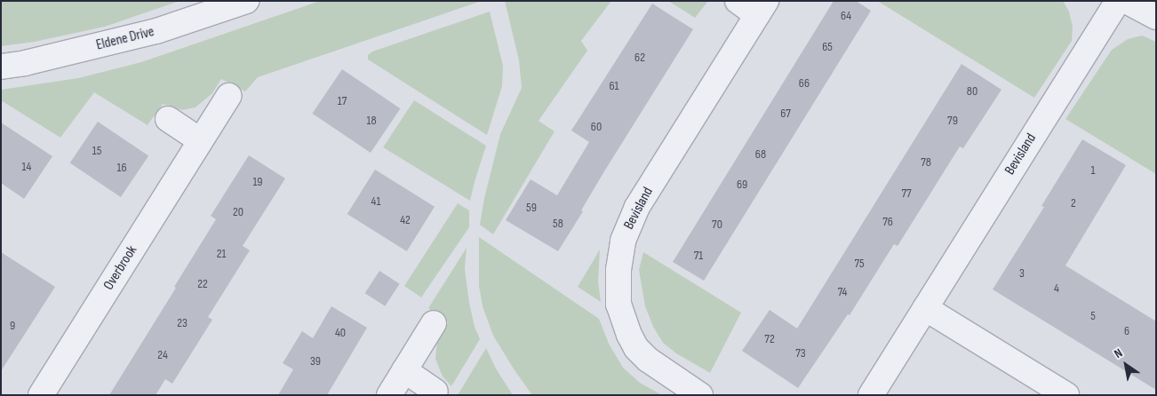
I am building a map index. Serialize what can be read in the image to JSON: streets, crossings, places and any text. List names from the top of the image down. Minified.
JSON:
{"streets":{"street":["Eldene Drive","Bevisland","Overbrook"]},"house_numbers":["64","65","62","66","61","80","17","67","18","79","60","15","68","78","14","16","1","19","69","77","41","2","59","20","42","76","58","70","21","71","75","3","22","4","74","5","23","9","6","40","72","73","24","39"],"north":"top left"}
